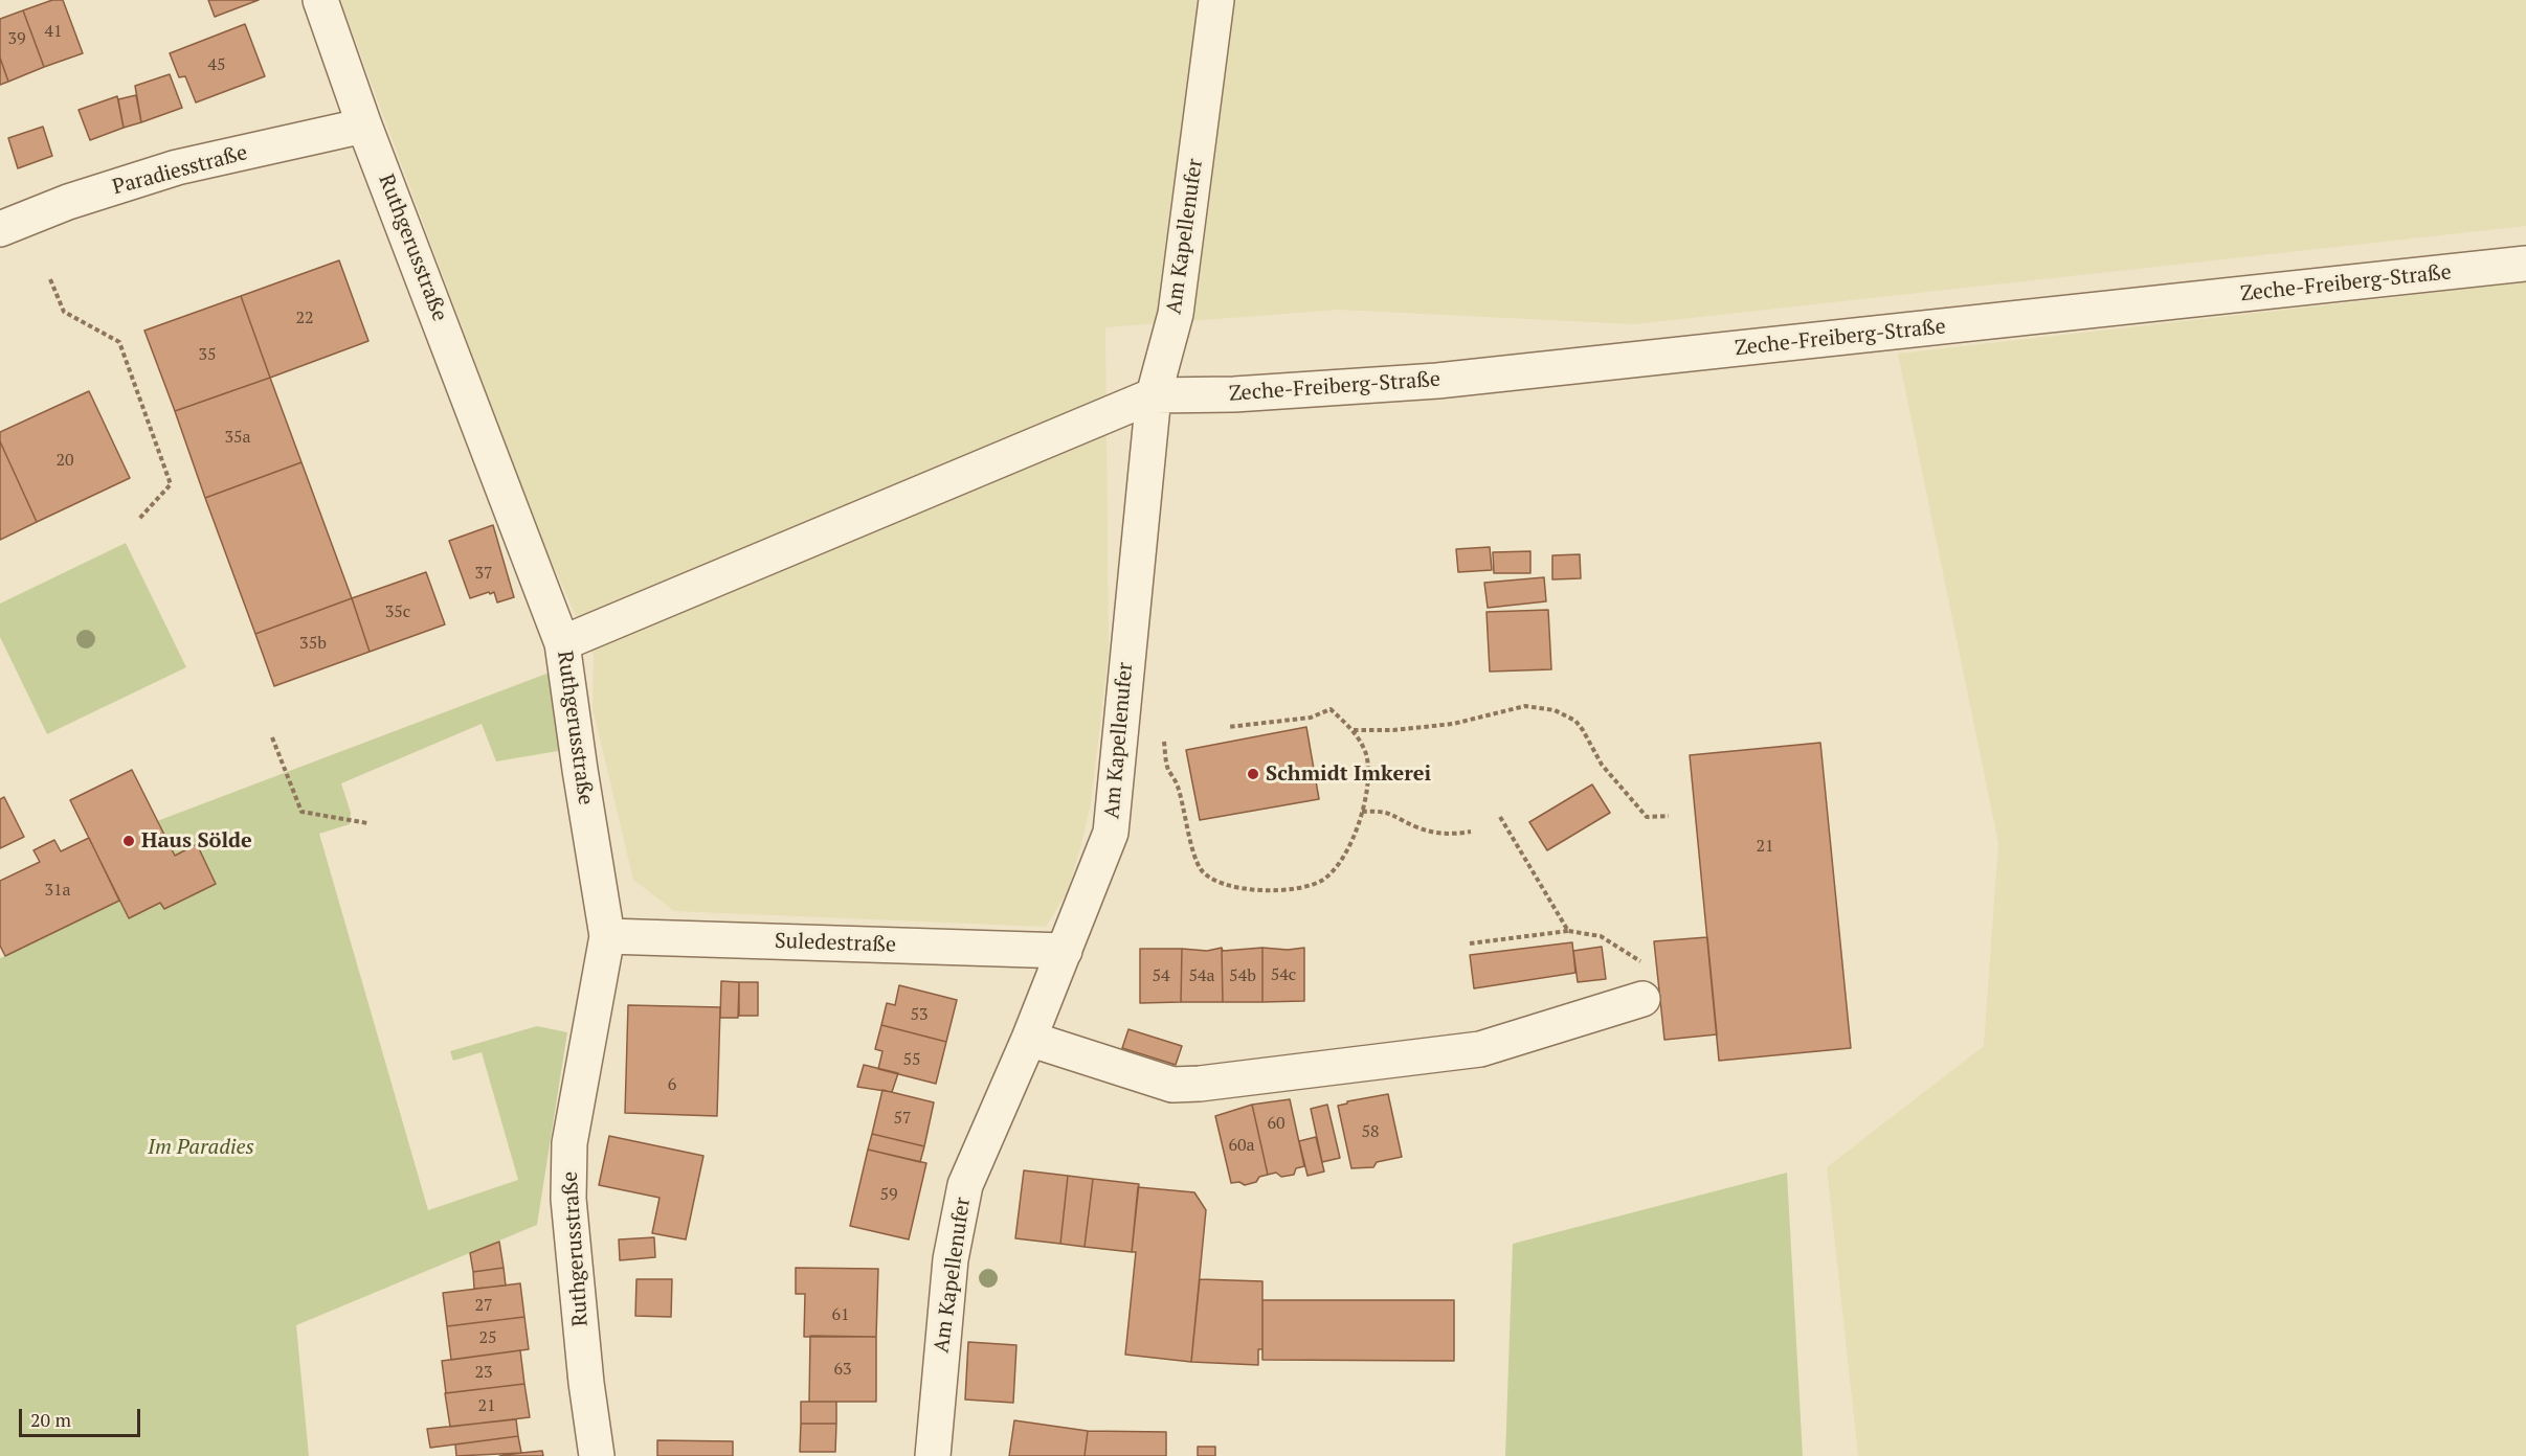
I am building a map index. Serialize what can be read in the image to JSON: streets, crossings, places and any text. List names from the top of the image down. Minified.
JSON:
{"streets":{"street":["Paradiesstraße","Am Kapellenufer","Ruthgerusstraße","Zeche-Freiberg-Straße","Suledestraße"]},"crossings":[["Paradiesstraße","Ruthgerusstraße"],["Am Kapellenufer","Zeche-Freiberg-Straße"],["Am Kapellenufer","Suledestraße"],["Ruthgerusstraße","Suledestraße"]],"parks":["Im Paradies"],"places":["Schmidt Imkerei","Haus Sölde"],"house_numbers":["41","39","45","22","35","35a","20","37","35c","35b","21","31a","54c","54","54a","54b","53","55","6","57","60","58","60a","59","27","61","25","63","23","21"],"scale_bar":"20 m"}
